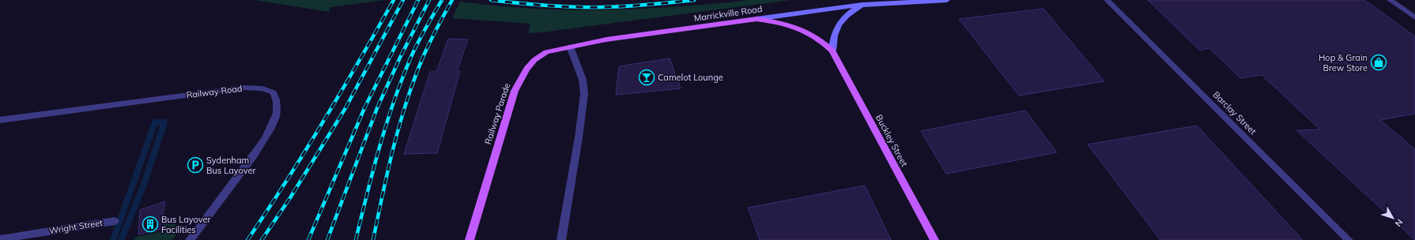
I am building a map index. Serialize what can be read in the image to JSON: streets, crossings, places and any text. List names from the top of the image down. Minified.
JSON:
{"streets":{"main road":["Marrickville Road","Railway Parade","Buckley Street"],"street":["Railway Road","Barclay Street","Wright Street"]},"crossings":[["Marrickville Road","Railway Parade"],["Marrickville Road","Buckley Street"]],"places":{"shop":["Hop & Grain Brew Store"],"bar":["Camelot Lounge"],"parking":["Sydenham Bus Layover"],"building":["Bus Layover Facilities"]},"north":"bottom right"}
